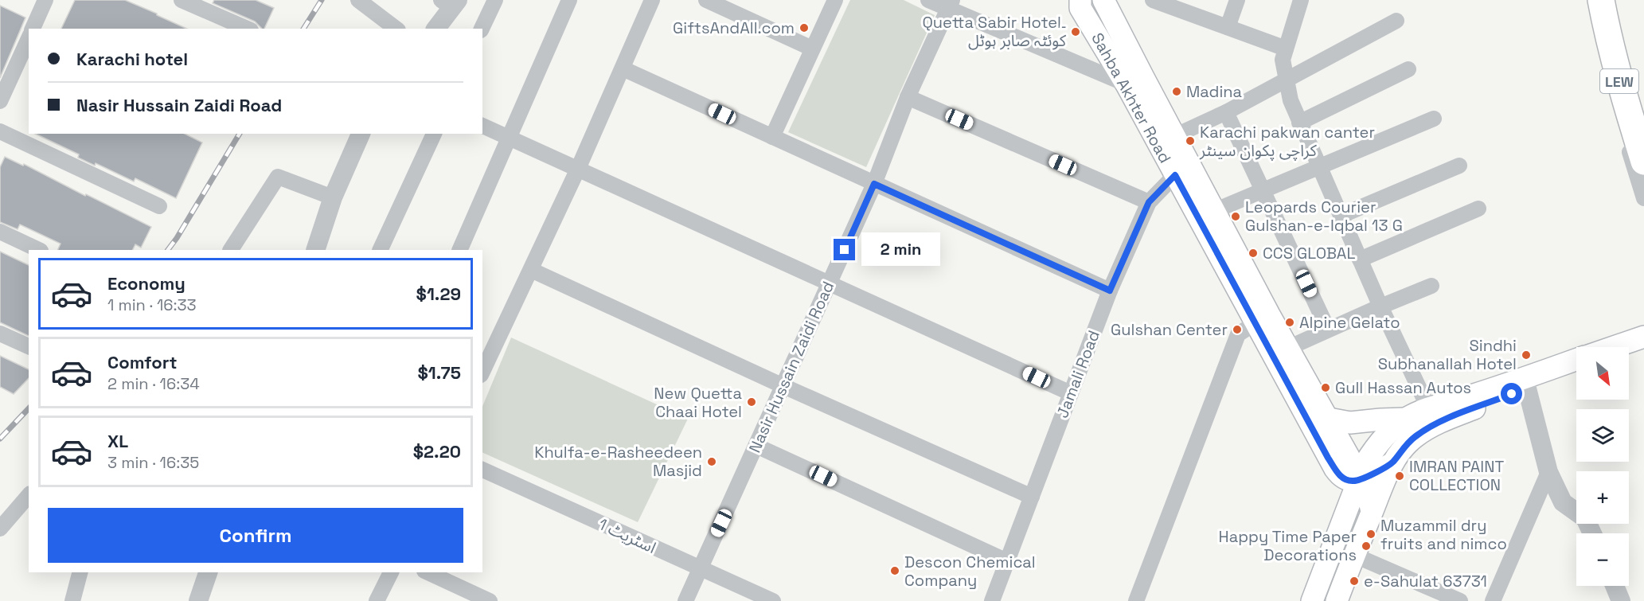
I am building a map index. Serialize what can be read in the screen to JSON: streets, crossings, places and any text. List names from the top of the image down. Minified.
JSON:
{"streets":{"highway":["LEW"],"main road":["Sahba Akhter Road"],"street":["Nasir Hussain Zaidi Road","Jamali Road","اسٹریٹ 1"]},"crossings":[["Sahba Akhter Road","Jamali Road"],["Nasir Hussain Zaidi Road","اسٹریٹ 1"]],"places":["GiftsAndAll.com","Quetta Sabir Hotel۔ کوئٹہ صابر ہوٹل","Madina","Karachi pakwan canter کراچی پکوان سینٹر","Leopards Courier Gulshan-e-Iqbal 13 G","CCS GLOBAL","Alpine Gelato","Gulshan Center","Sindhi Subhanallah Hotel","Gull Hassan Autos","New Quetta Chaai Hotel","Khulfa-e-Rasheedeen Masjid","IMRAN PAINT COLLECTION","Muzammil dry fruits and nimco","Happy Time Paper Decorations","Descon Chemical Company","e-Sahulat 63731"],"north":"bottom right","page":{"banner":["Karachi hotel","Nasir Hussain Zaidi Road"],"bubble":"2 min","list":[{"name":"Economy","note":"1 min · 16:33","value":"$1.29"},{"name":"Comfort","note":"2 min · 16:34","value":"$1.75"},{"name":"XL","note":"3 min · 16:35","value":"$2.20"}],"map_buttons":["+","−"],"buttons":"Confirm"}}
